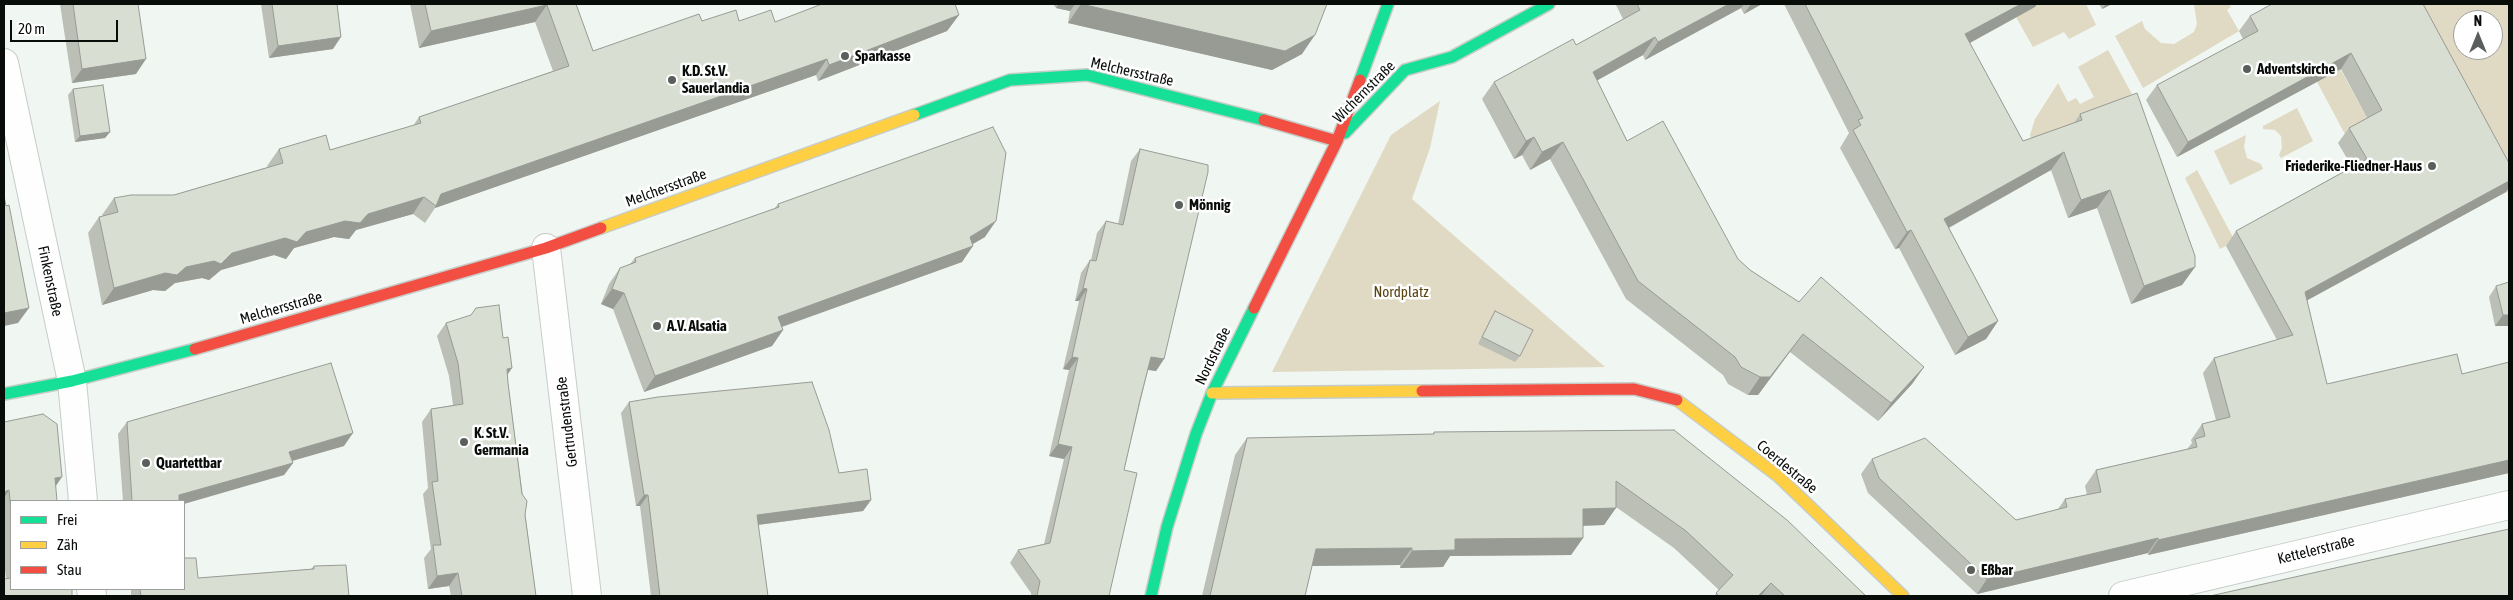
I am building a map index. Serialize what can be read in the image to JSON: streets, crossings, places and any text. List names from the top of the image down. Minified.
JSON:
{"streets":{"street":["Melchersstraße","Wichernstraße","Finkenstraße","Nordstraße","Gertrudenstraße","Coerdestraße","Kettelerstraße"]},"crossings":[["Melchersstraße","Wichernstraße"],["Melchersstraße","Finkenstraße"],["Melchersstraße","Nordstraße"],["Melchersstraße","Gertrudenstraße"],["Wichernstraße","Nordstraße"],["Nordstraße","Coerdestraße"]],"parks":["Nordplatz"],"places":["Sparkasse","Adventskirche","K.D. St.V. Sauerlandia","Friederike-Fliedner-Haus","Mönnig","A.V. Alsatia","K. St.V. Germania","Quartettbar","Eßbar"],"legend":["Frei","Zäh","Stau"],"scale_bar":"20 m","north":"top"}
